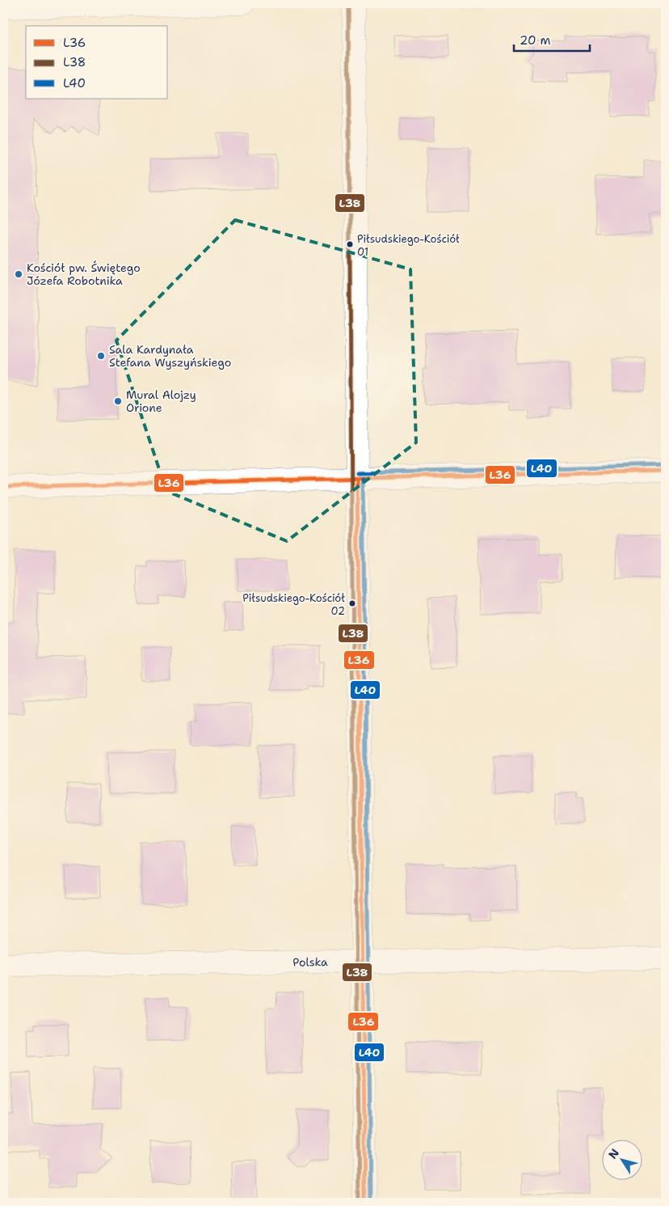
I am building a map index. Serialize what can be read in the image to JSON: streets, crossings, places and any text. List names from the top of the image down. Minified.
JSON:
{"streets":{"street":["Polska"]},"places":["Piłsudskiego-Kościół 01","Kościół pw. Świętego Józefa Robotnika","Sala Kardynała Stefana Wyszyńskiego","Mural Alojzy Orione","Piłsudskiego-Kościół 02"],"lines":["transit line L38","transit line L40","transit line L36"],"legend":["L36","L38","L40"],"scale_bar":"20 m","north":"top left"}
